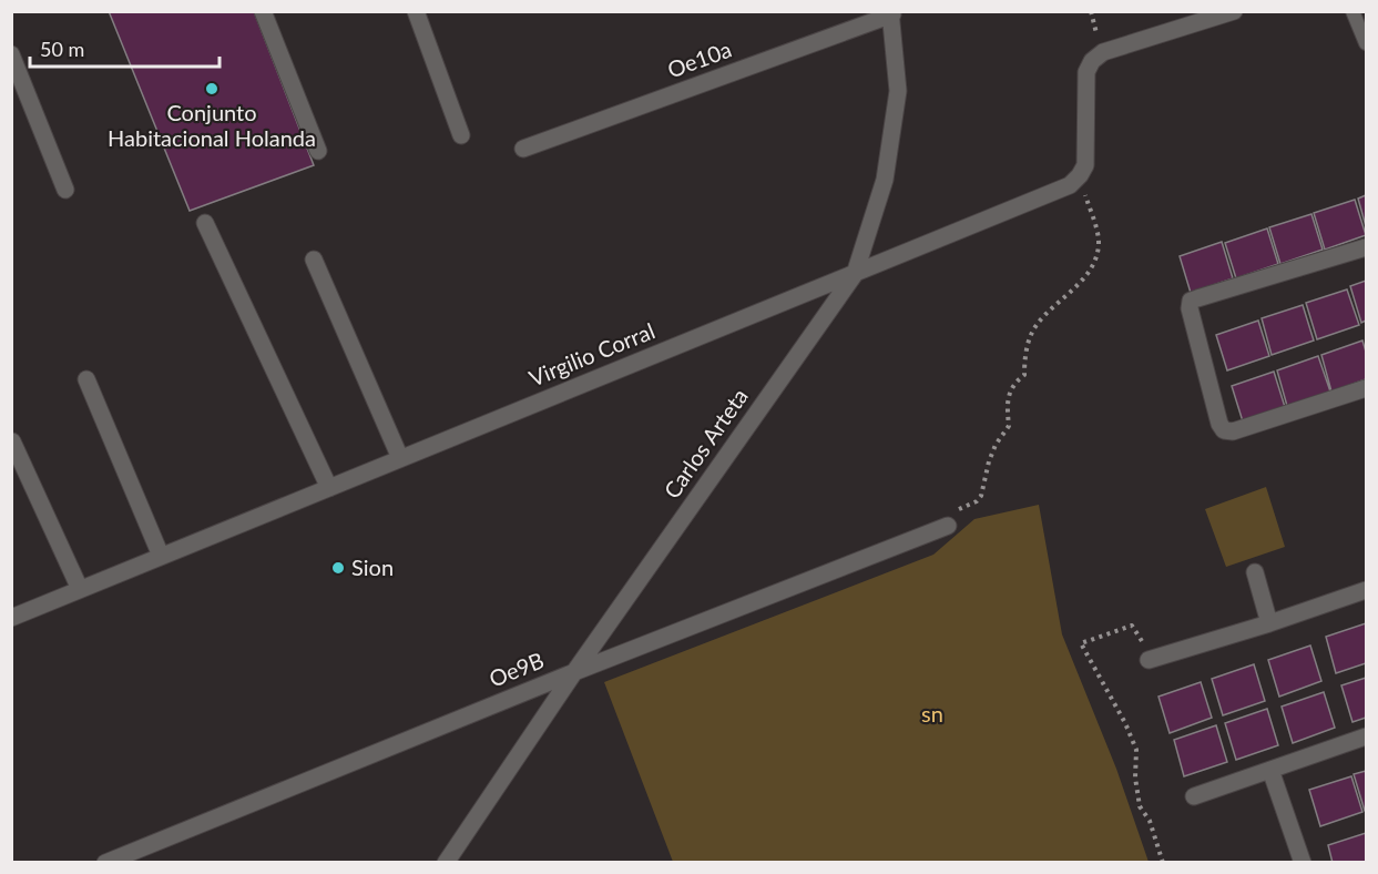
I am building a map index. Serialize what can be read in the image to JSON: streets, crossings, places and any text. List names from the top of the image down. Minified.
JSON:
{"streets":{"street":["Oe10a","Virgilio Corral","Carlos Arteta","Oe9B"]},"crossings":[["Oe10a","Carlos Arteta"],["Virgilio Corral","Carlos Arteta"],["Carlos Arteta","Oe9B"]],"parks":["sn"],"places":["Conjunto Habitacional Holanda","Sion"],"scale_bar":"50 m"}
